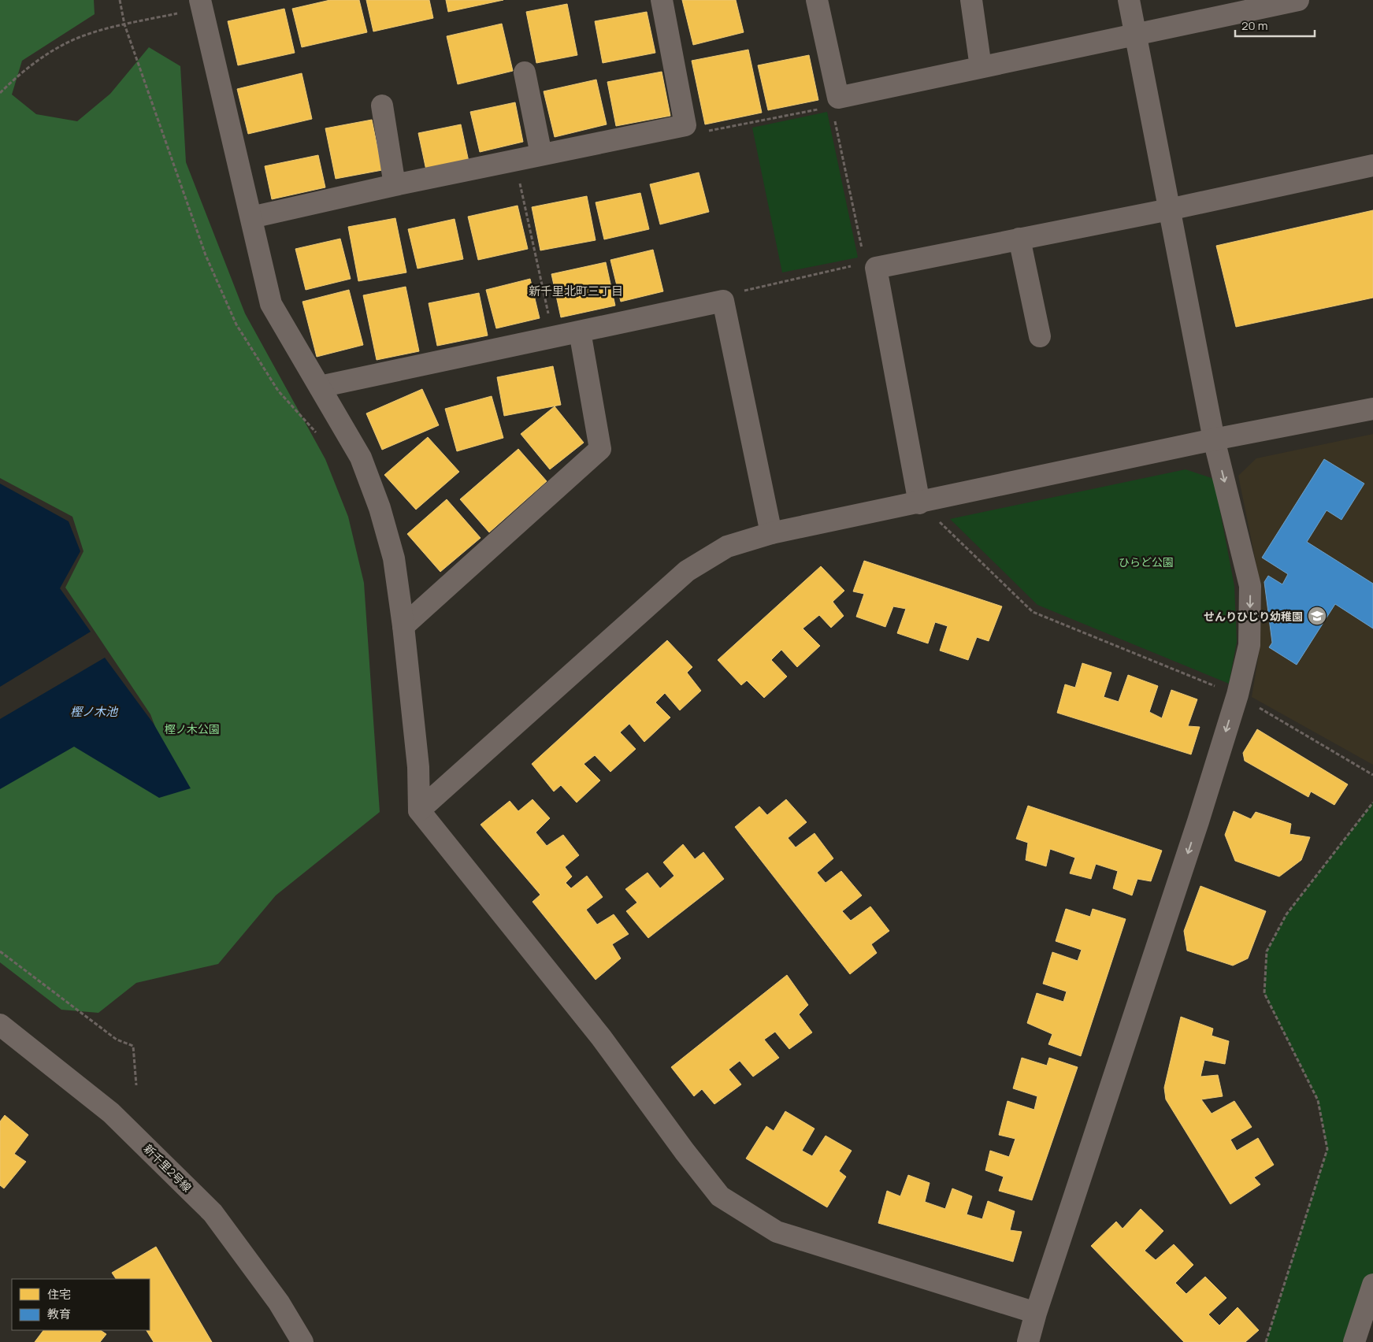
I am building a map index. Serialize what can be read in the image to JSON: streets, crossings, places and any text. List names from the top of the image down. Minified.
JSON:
{"streets":{"street":["新千里2号線"]},"districts":["新千里北町三丁目"],"water":["樫ノ木池"],"parks":["ひらど公園","樫ノ木公園"],"places":{"school or university":["せんりひじり幼稚園"]},"legend":["住宅","教育"],"scale_bar":"20 m"}
